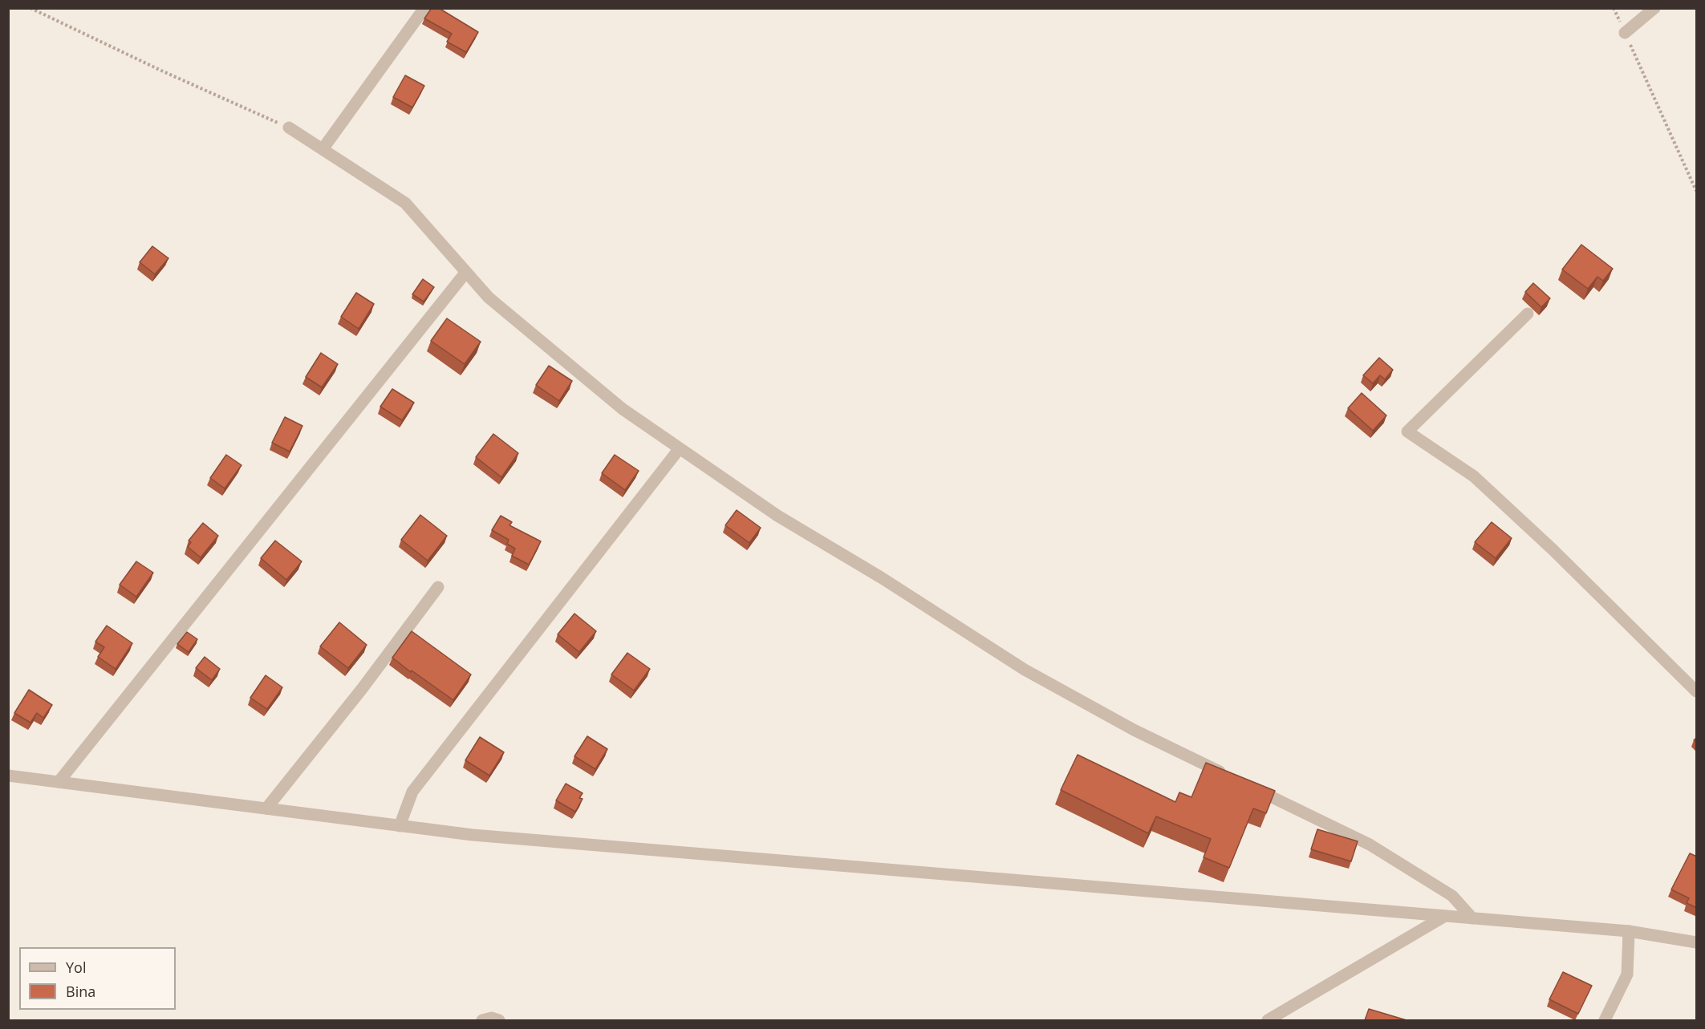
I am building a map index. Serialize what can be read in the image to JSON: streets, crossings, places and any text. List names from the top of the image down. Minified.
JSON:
{"legend":["Yol","Bina"]}
